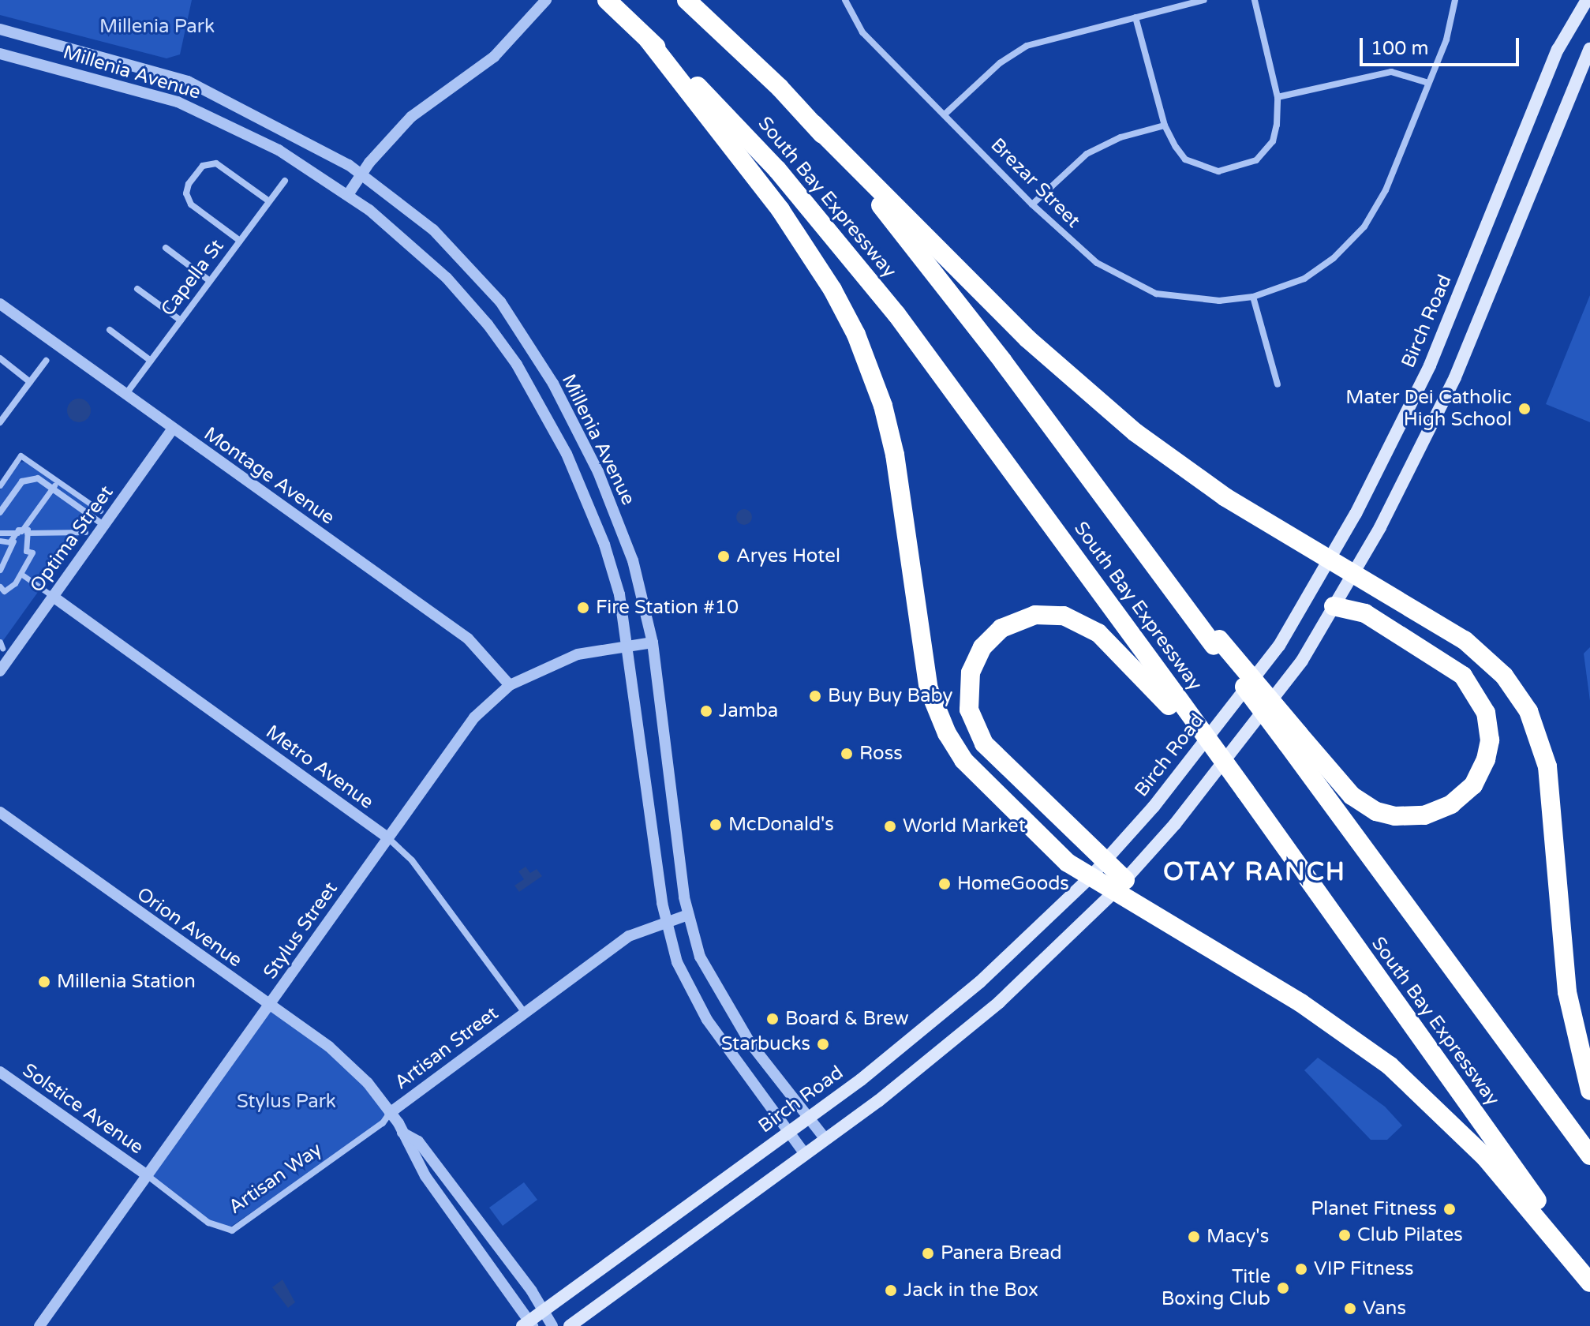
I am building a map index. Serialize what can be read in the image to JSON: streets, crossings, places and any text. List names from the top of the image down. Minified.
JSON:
{"streets":{"highway":["South Bay Expressway"],"main road":["Birch Road"],"street":["Millenia Avenue","Brezar Street","Capella St","Montage Avenue","Optima Street","Metro Avenue","Orion Avenue","Stylus Street","Artisan Street","Solstice Avenue","Artisan Way"]},"crossings":[["Millenia Avenue","Birch Road"],["Millenia Avenue","Stylus Street"],["Capella St","Montage Avenue"],["Birch Road","Orion Avenue"],["Montage Avenue","Optima Street"],["Montage Avenue","Stylus Street"],["Optima Street","Metro Avenue"],["Metro Avenue","Stylus Street"],["Metro Avenue","Artisan Street"],["Orion Avenue","Stylus Street"],["Orion Avenue","Artisan Street"],["Orion Avenue","Artisan Way"],["Stylus Street","Solstice Avenue"],["Stylus Street","Artisan Way"],["Artisan Street","Artisan Way"],["Solstice Avenue","Artisan Way"]],"districts":["OTAY RANCH"],"parks":["Millenia Park","Stylus Park"],"places":["Mater Dei Catholic High School","Aryes Hotel","Fire Station #10","Buy Buy Baby","Jamba","Ross","McDonald's","World Market","HomeGoods","Millenia Station","Board & Brew","Starbucks","Planet Fitness","Club Pilates","Macy's","Panera Bread","VIP Fitness","Title Boxing Club","Jack in the Box","Vans"],"scale_bar":"100 m"}
